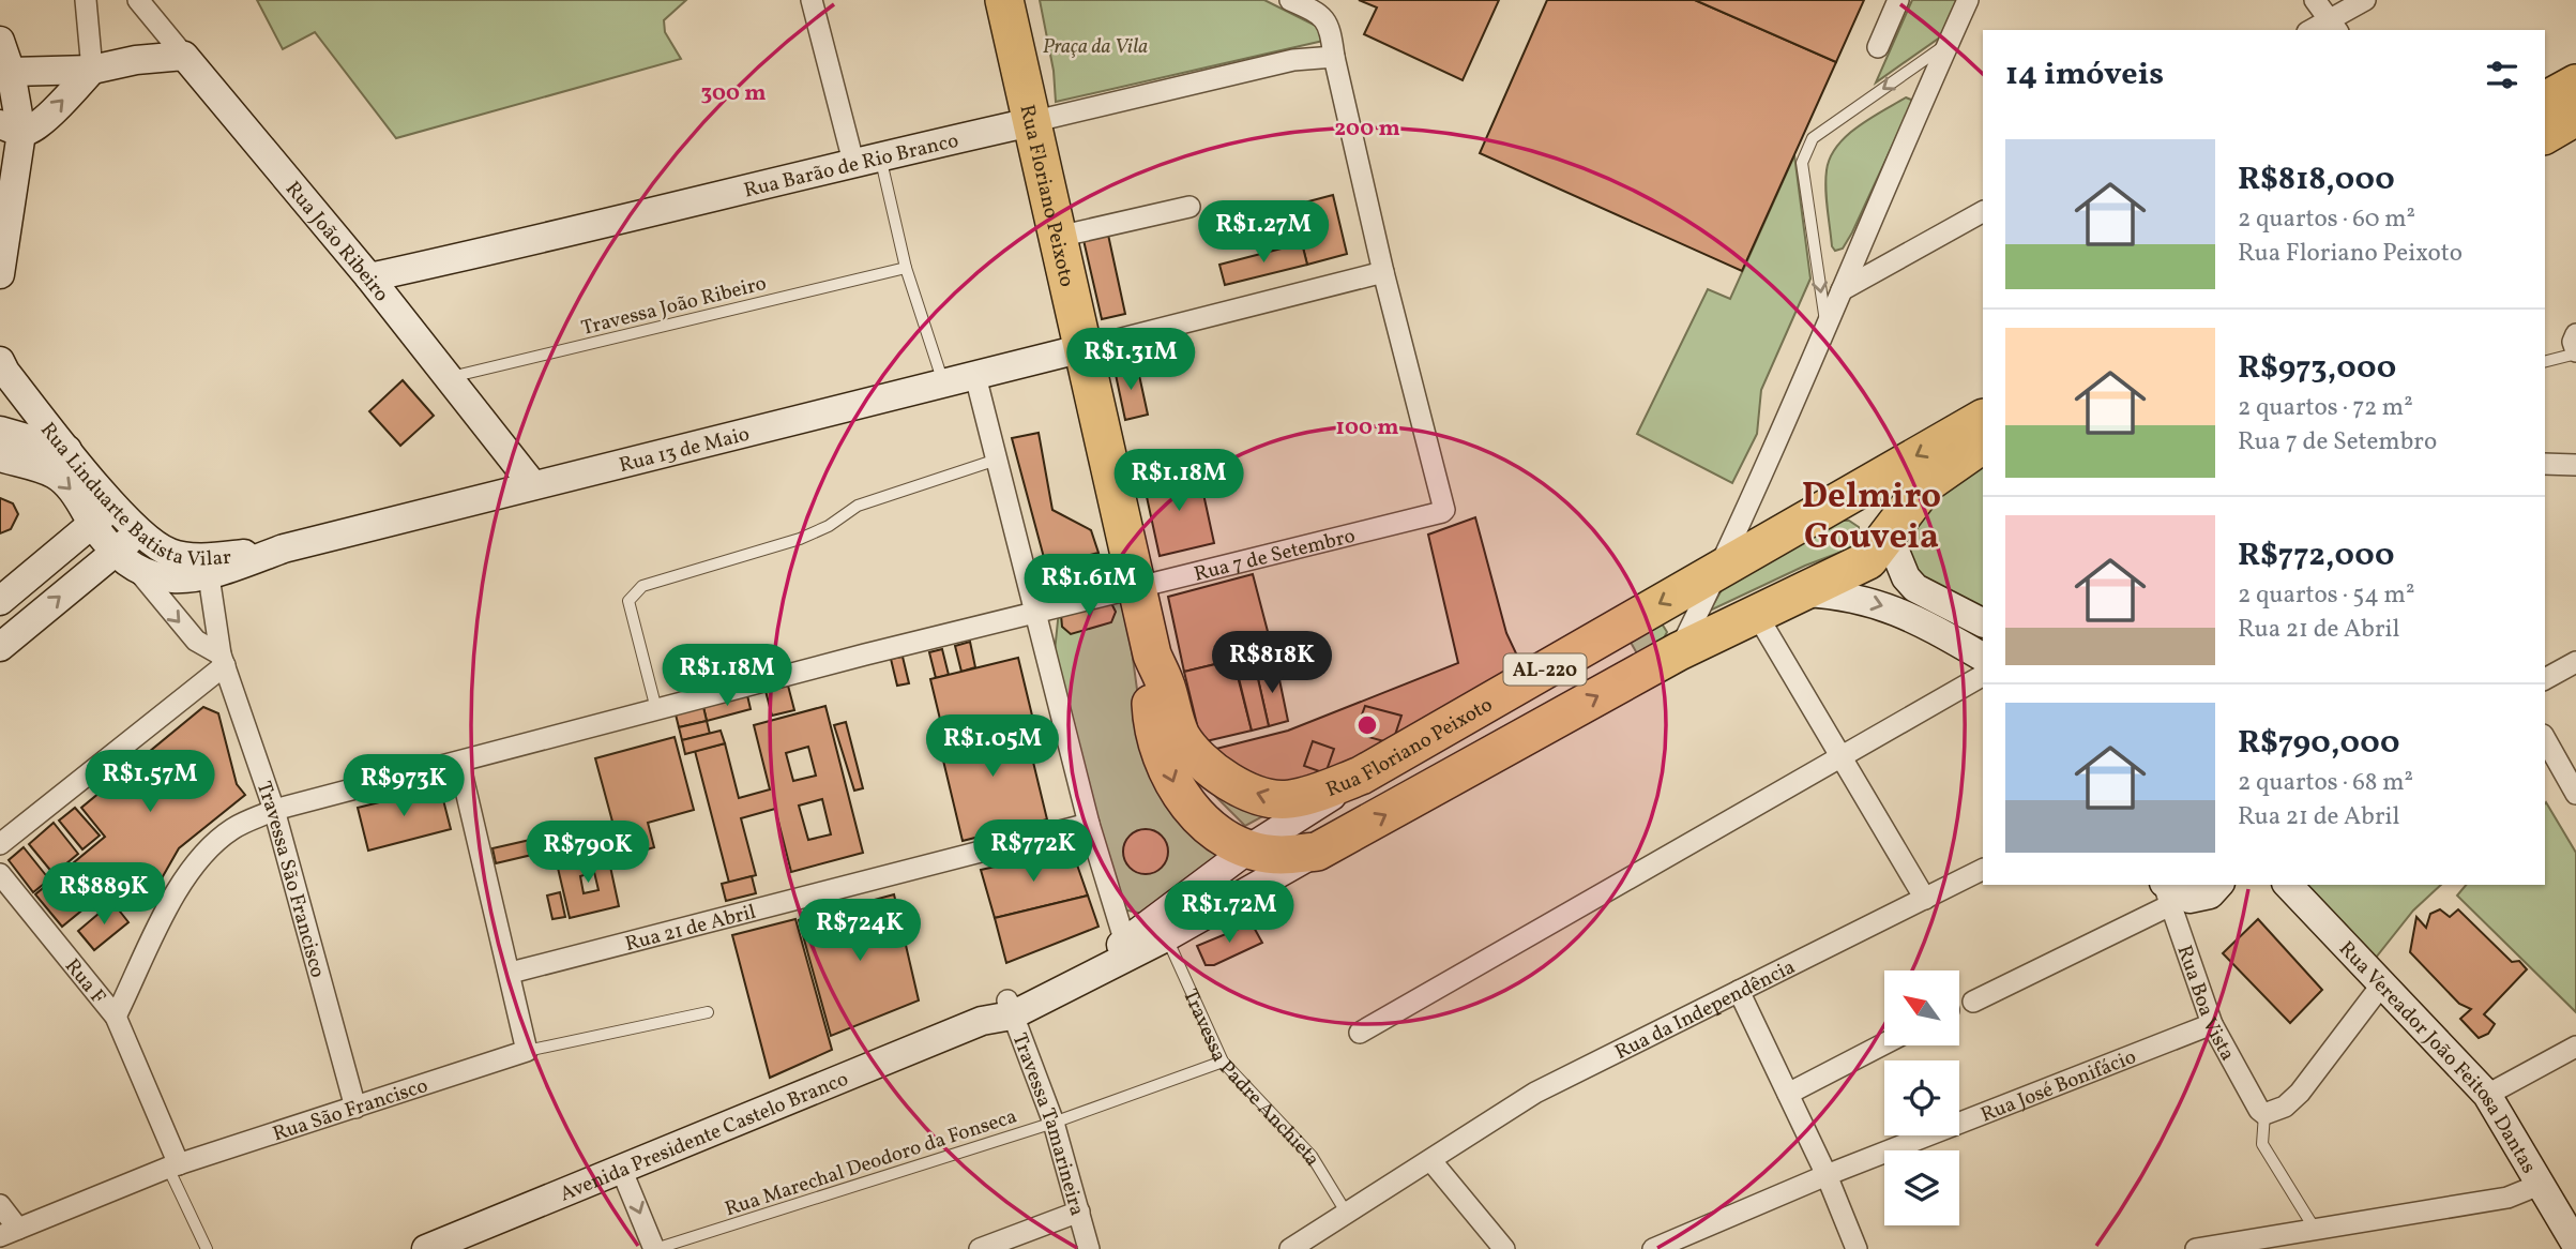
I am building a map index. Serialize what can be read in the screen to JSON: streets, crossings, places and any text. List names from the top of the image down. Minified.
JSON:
{"streets":{"highway":["Rua Floriano Peixoto","AL-220"],"street":["Rua Barão de Rio Branco","Rua João Ribeiro","Rua 13 de Maio","Rua Linduarte Batista Vilar","Rua 7 de Setembro","Travessa São Francisco","Rua 21 de Abril","Rua F","Rua Boa Vista","Rua da Independência","Rua Vereador João Feitosa Dantas","Rua José Bonifácio","Rua São Francisco","Travessa Tamarineira","Avenida Presidente Castelo Branco"],"lane":["Travessa João Ribeiro","Travessa Padre Anchieta","Rua Marechal Deodoro da Fonseca"]},"crossings":[["Rua Barão de Rio Branco","Rua Floriano Peixoto"],["Rua Barão de Rio Branco","Rua João Ribeiro"],["Rua Floriano Peixoto","Rua 13 de Maio"],["Rua Floriano Peixoto","Rua 7 de Setembro"],["Rua Floriano Peixoto","AL-220"],["Rua Floriano Peixoto","Avenida Presidente Castelo Branco"],["Rua João Ribeiro","Travessa João Ribeiro"],["Rua João Ribeiro","Rua 13 de Maio"],["Rua 13 de Maio","Rua Linduarte Batista Vilar"],["Rua Linduarte Batista Vilar","Travessa São Francisco"],["Rua 7 de Setembro","Travessa São Francisco"],["Rua 7 de Setembro","Rua F"],["AL-220","Avenida Presidente Castelo Branco"],["Travessa São Francisco","Rua F"],["Travessa São Francisco","Rua São Francisco"],["Rua F","Rua São Francisco"],["Rua Boa Vista","Rua José Bonifácio"],["Rua da Independência","Travessa Padre Anchieta"],["Travessa Padre Anchieta","Avenida Presidente Castelo Branco"],["Travessa Padre Anchieta","Rua Marechal Deodoro da Fonseca"],["Travessa Tamarineira","Avenida Presidente Castelo Branco"],["Travessa Tamarineira","Rua Marechal Deodoro da Fonseca"]],"one_way":["AL-220"],"districts":["Delmiro Gouveia"],"parks":["Praça da Vila"],"north":"top left","page":{"heading":"14 imóveis","list":[{"name":"R$818,000","note":"2 quartos · 60 m² · Rua Floriano Peixoto"},{"name":"R$973,000","note":"2 quartos · 72 m² · Rua 7 de Setembro"},{"name":"R$772,000","note":"2 quartos · 54 m² · Rua 21 de Abril"},{"name":"R$790,000","note":"2 quartos · 68 m² · Rua 21 de Abril"}],"price":["R$1.27M","R$1.31M","R$1.18M","R$1.61M","R$818K","R$1.18M","R$1.05M","R$1.57M","R$973K","R$772K","R$790K","R$889K","R$1.72M","R$724K"]},"rings":["300 m","200 m","100 m"]}
